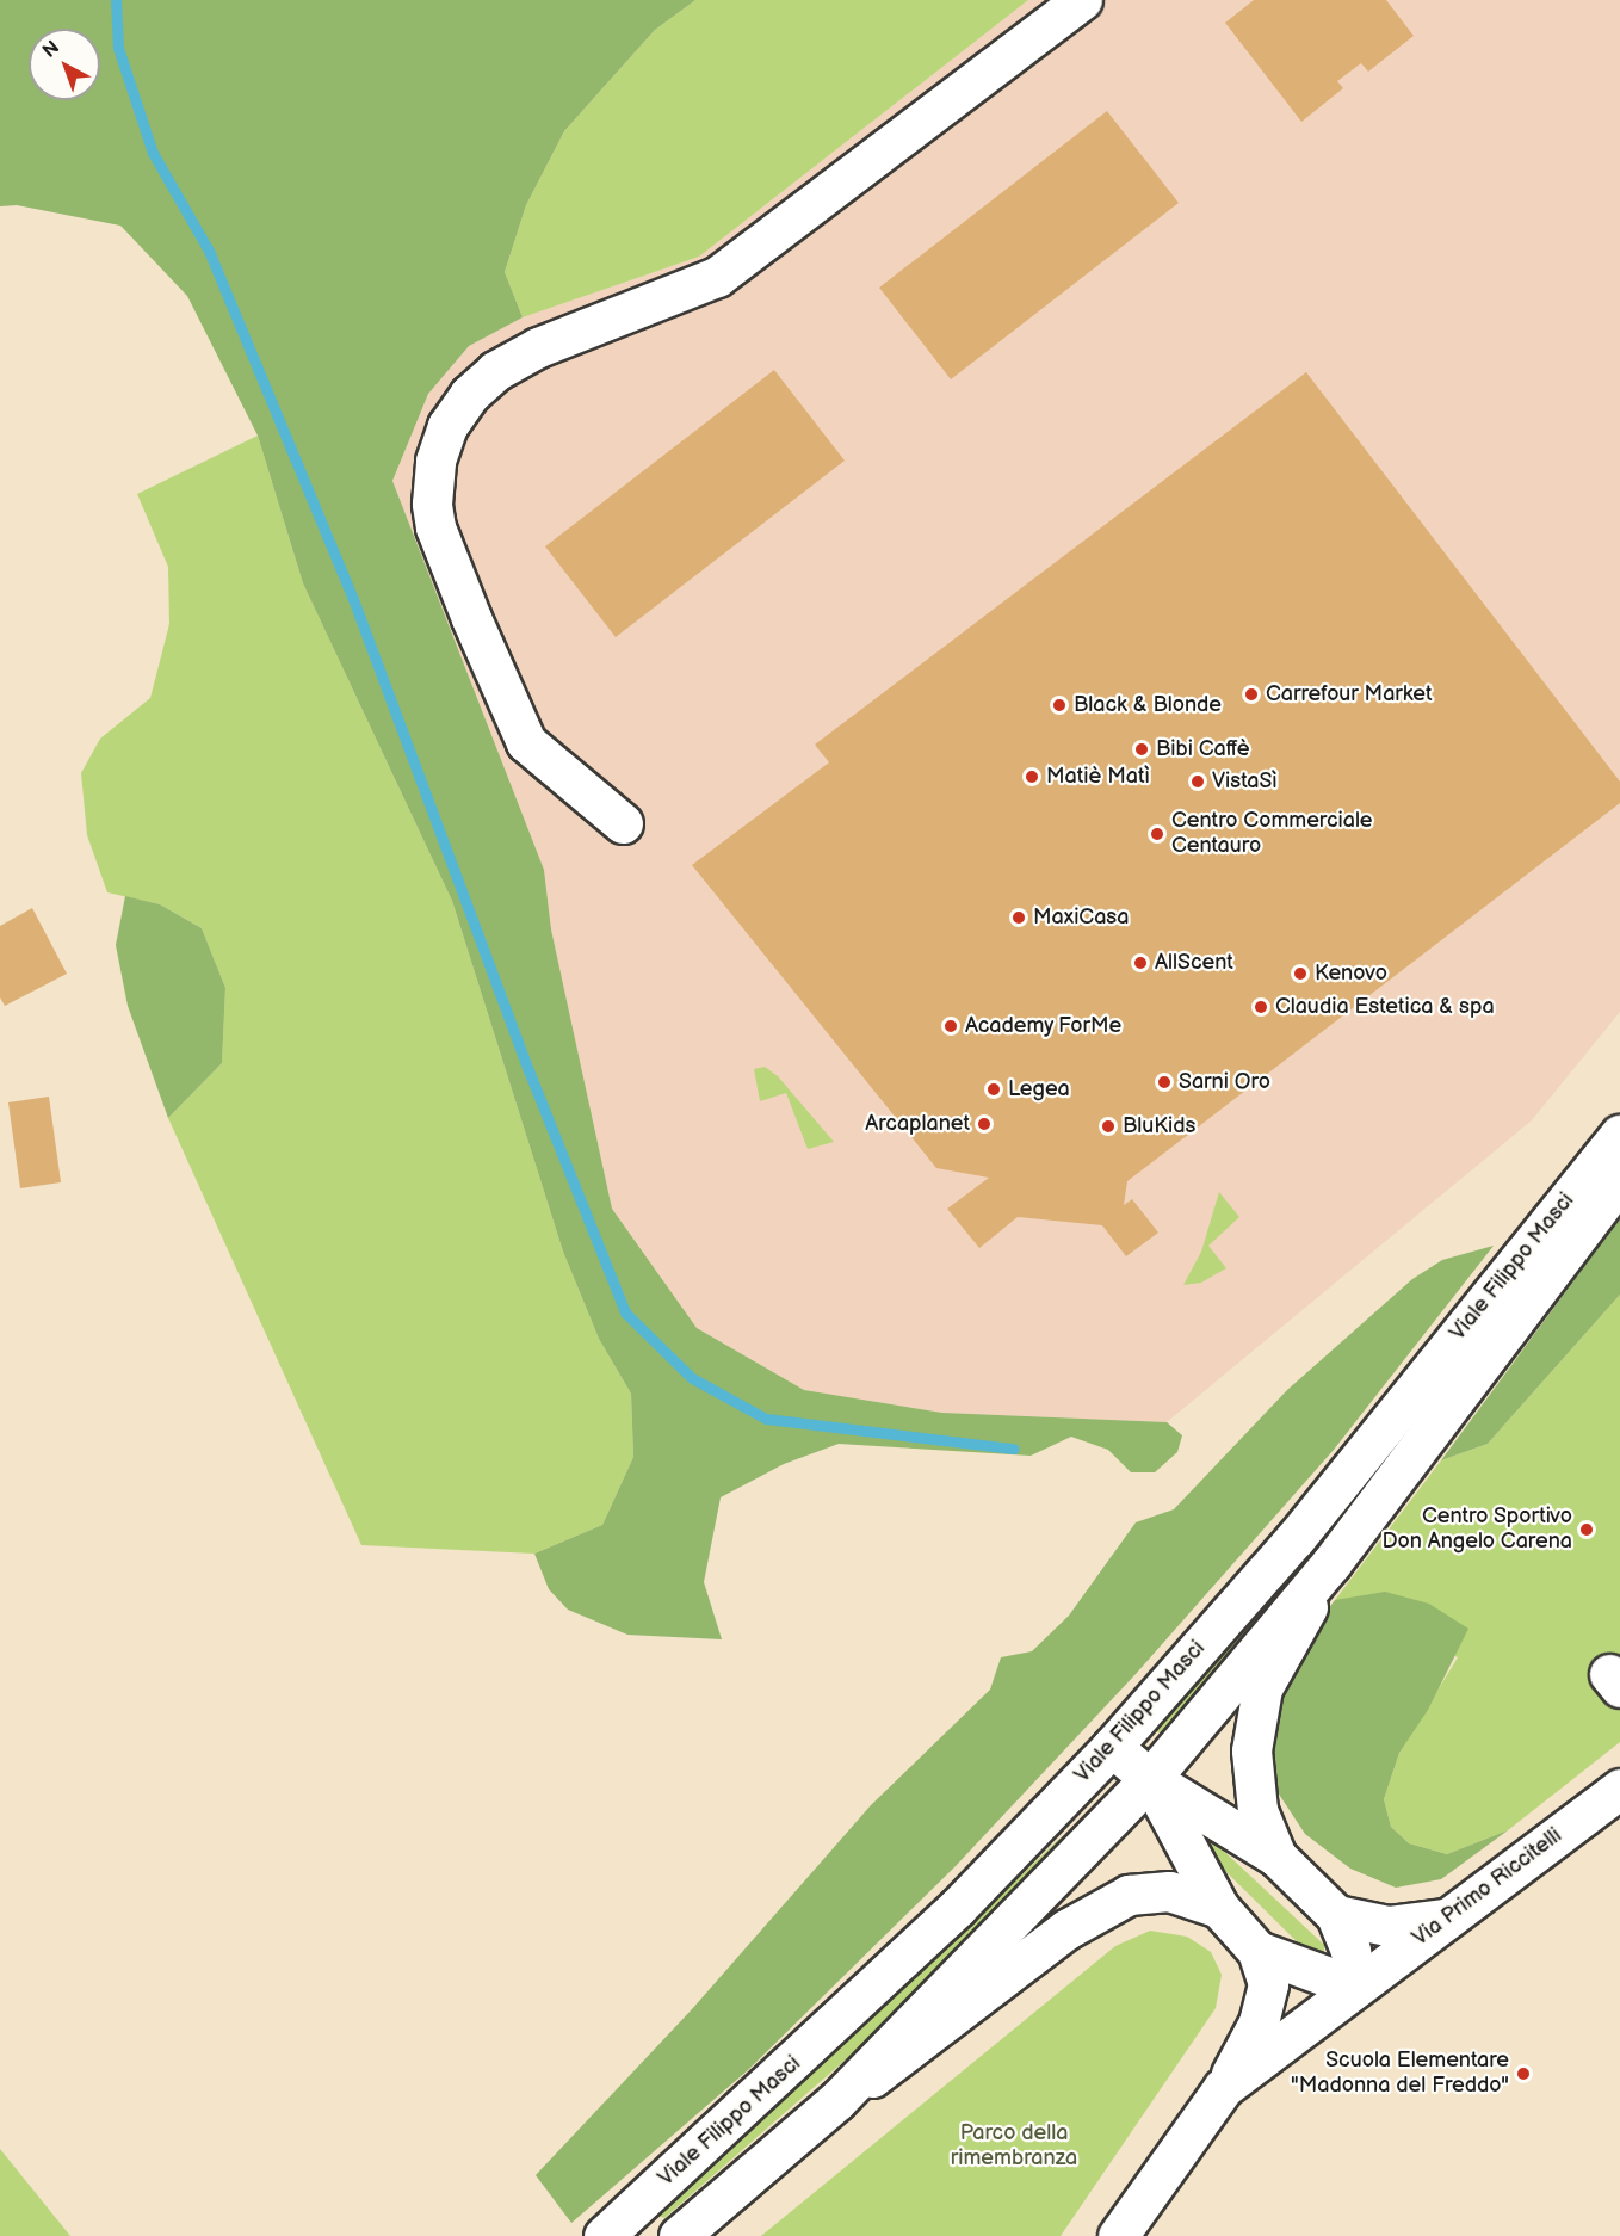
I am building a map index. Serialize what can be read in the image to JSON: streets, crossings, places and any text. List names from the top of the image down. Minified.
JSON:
{"streets":{"street":["Viale Filippo Masci","Via Primo Riccitelli"]},"parks":["Parco della rimembranza"],"places":["Carrefour Market","Black & Blonde","Bibi Caffè","Matiè Matì","VistaSì","Centro Commerciale Centauro","MaxiCasa","AllScent","Kenovo","Claudia Estetica & spa","Academy ForMe","Sarni Oro","Legea","Arcaplanet","BluKids","Centro Sportivo Don Angelo Carena","Scuola Elementare \"Madonna del Freddo\""],"north":"top left"}
